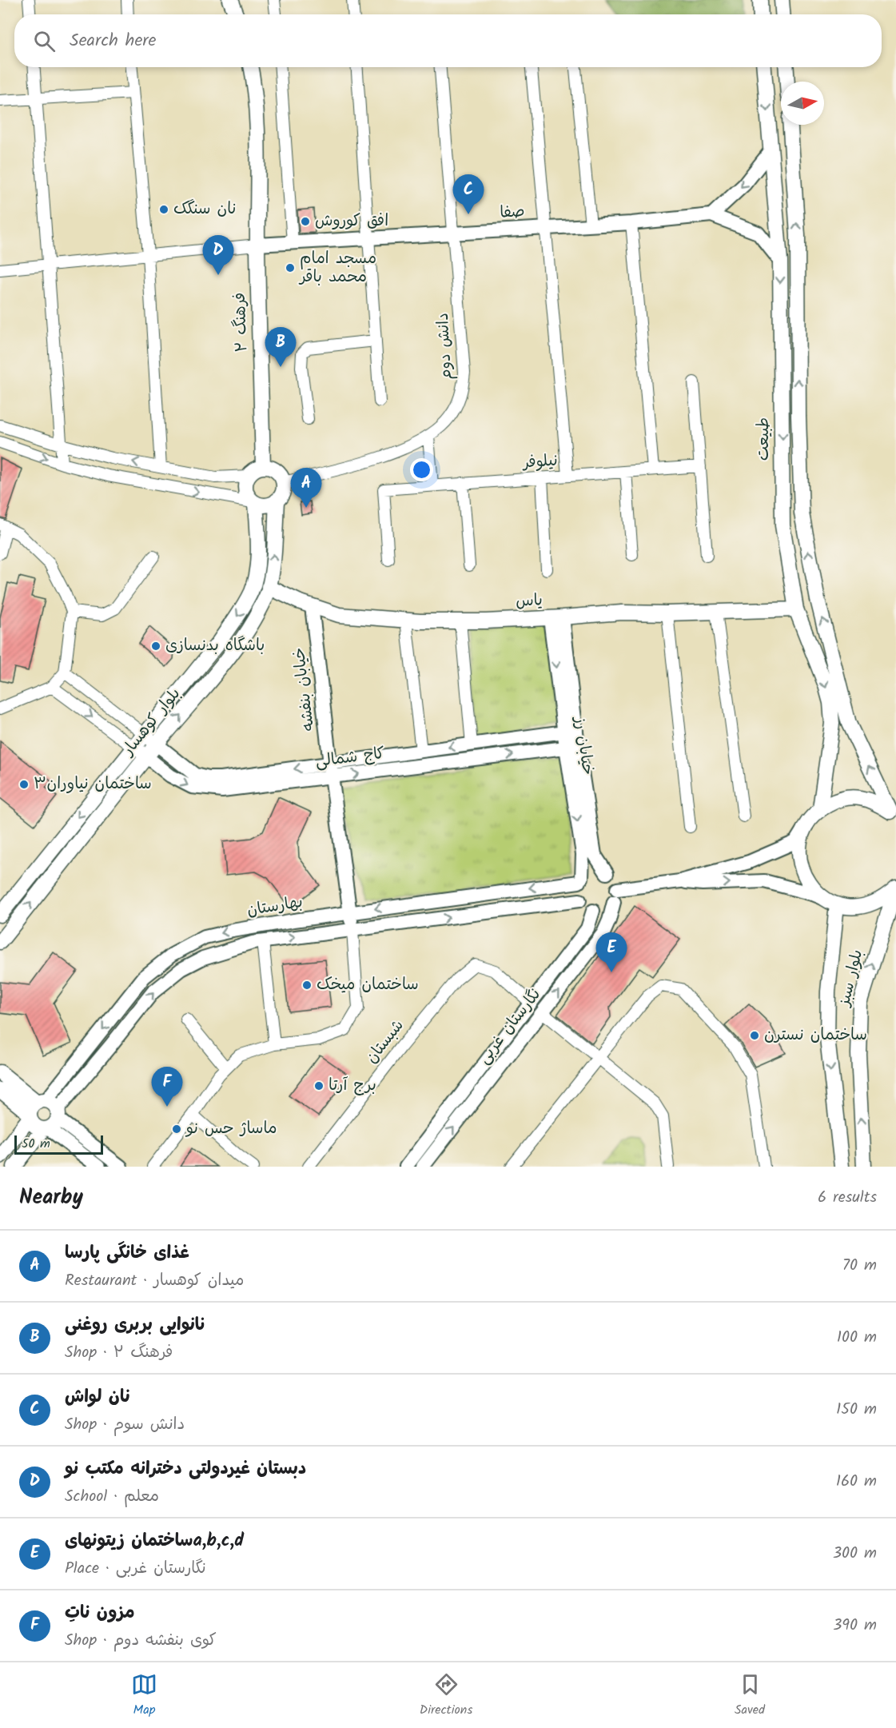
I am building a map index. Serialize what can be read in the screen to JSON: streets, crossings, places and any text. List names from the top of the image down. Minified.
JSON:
{"streets":{"main road":["فرهنگ ۲","طبیعت","یاس","بلوار کوهسار","بلوار سبز"],"street":["صفا","دانش دوم","نیلوفر","خیابان بنفشه","خیابان رز","کاج شمالی","بهارستان","نگارستان غربی","شبستان"]},"crossings":[["صفا","فرهنگ ۲"],["صفا","دانش دوم"],["فرهنگ ۲","دانش دوم"],["فرهنگ ۲","بلوار کوهسار"],["دانش دوم","بلوار کوهسار"],["طبیعت","یاس"],["یاس","خیابان بنفشه"],["یاس","بلوار کوهسار"],["یاس","خیابان رز"],["خیابان بنفشه","کاج شمالی"],["خیابان بنفشه","بهارستان"],["بلوار کوهسار","کاج شمالی"],["خیابان رز","کاج شمالی"],["خیابان رز","بهارستان"],["خیابان رز","نگارستان غربی"],["بهارستان","نگارستان غربی"],["نگارستان غربی","شبستان"]],"places":["نان سنگک","افق کوروش","مسجد امام محمد باقر","باشگاه بدنسازی","ساختمان نیاوران۳","ساختمان میخک","ساختمان نسترن","برج آرتا","ماساژ حس نو"],"scale_bar":"50 m","north":"right","page":{"search":"Search here","pins":["C","D","B","A","E","F"],"scale":"50 m","heading":["Nearby","6 results"],"list":[{"mark":"A","name":"غذای خانگی پارسا","note":"Restaurant · میدان کوهسار","value":"70 m"},{"mark":"B","name":"نانوایی بربری روغنی","note":"Shop · فرهنگ ۲","value":"100 m"},{"mark":"C","name":"نان لواش","note":"Shop · دانش سوم","value":"150 m"},{"mark":"D","name":"دبستان غیردولتی دخترانه مکتب نو","note":"School · معلم","value":"160 m"},{"mark":"E","name":"ساختمان زیتونهایa,b,c,d","note":"Place · نگارستان غربی","value":"300 m"},{"mark":"F","name":"مزون ناتِ","note":"Shop · کوی بنفشه دوم","value":"390 m"}],"nav":["Map","Directions","Saved"]}}
